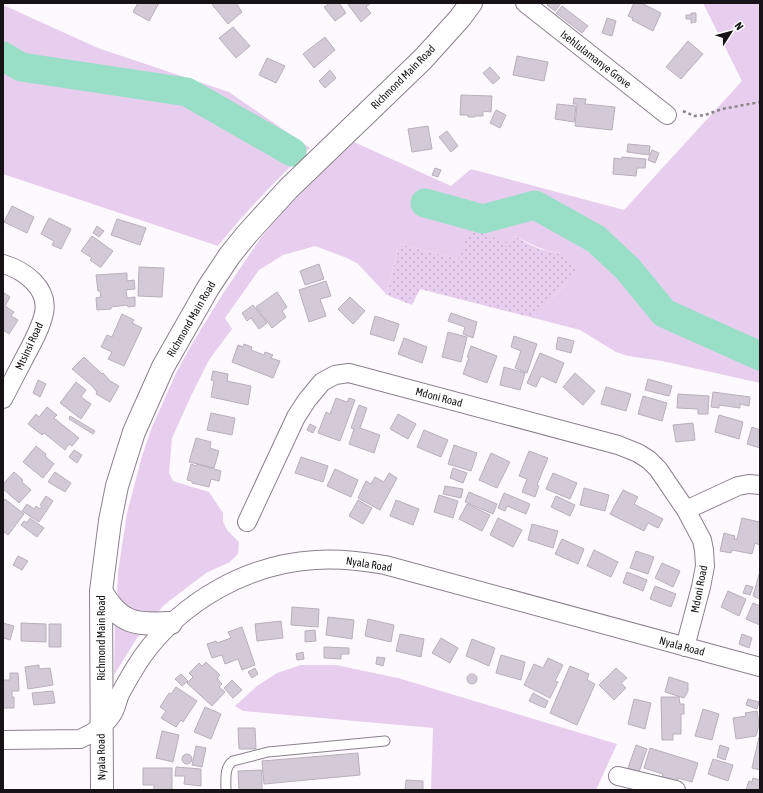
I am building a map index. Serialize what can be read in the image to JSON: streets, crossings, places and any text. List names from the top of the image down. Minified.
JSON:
{"streets":{"main road":["Richmond Main Road","Nyala Road"],"street":["Isehlulamanye Grove","Mtsinsi Road","Mdoni Road"]},"crossings":[["Richmond Main Road","Nyala Road"],["Mdoni Road","Nyala Road"]],"north":"top right"}
